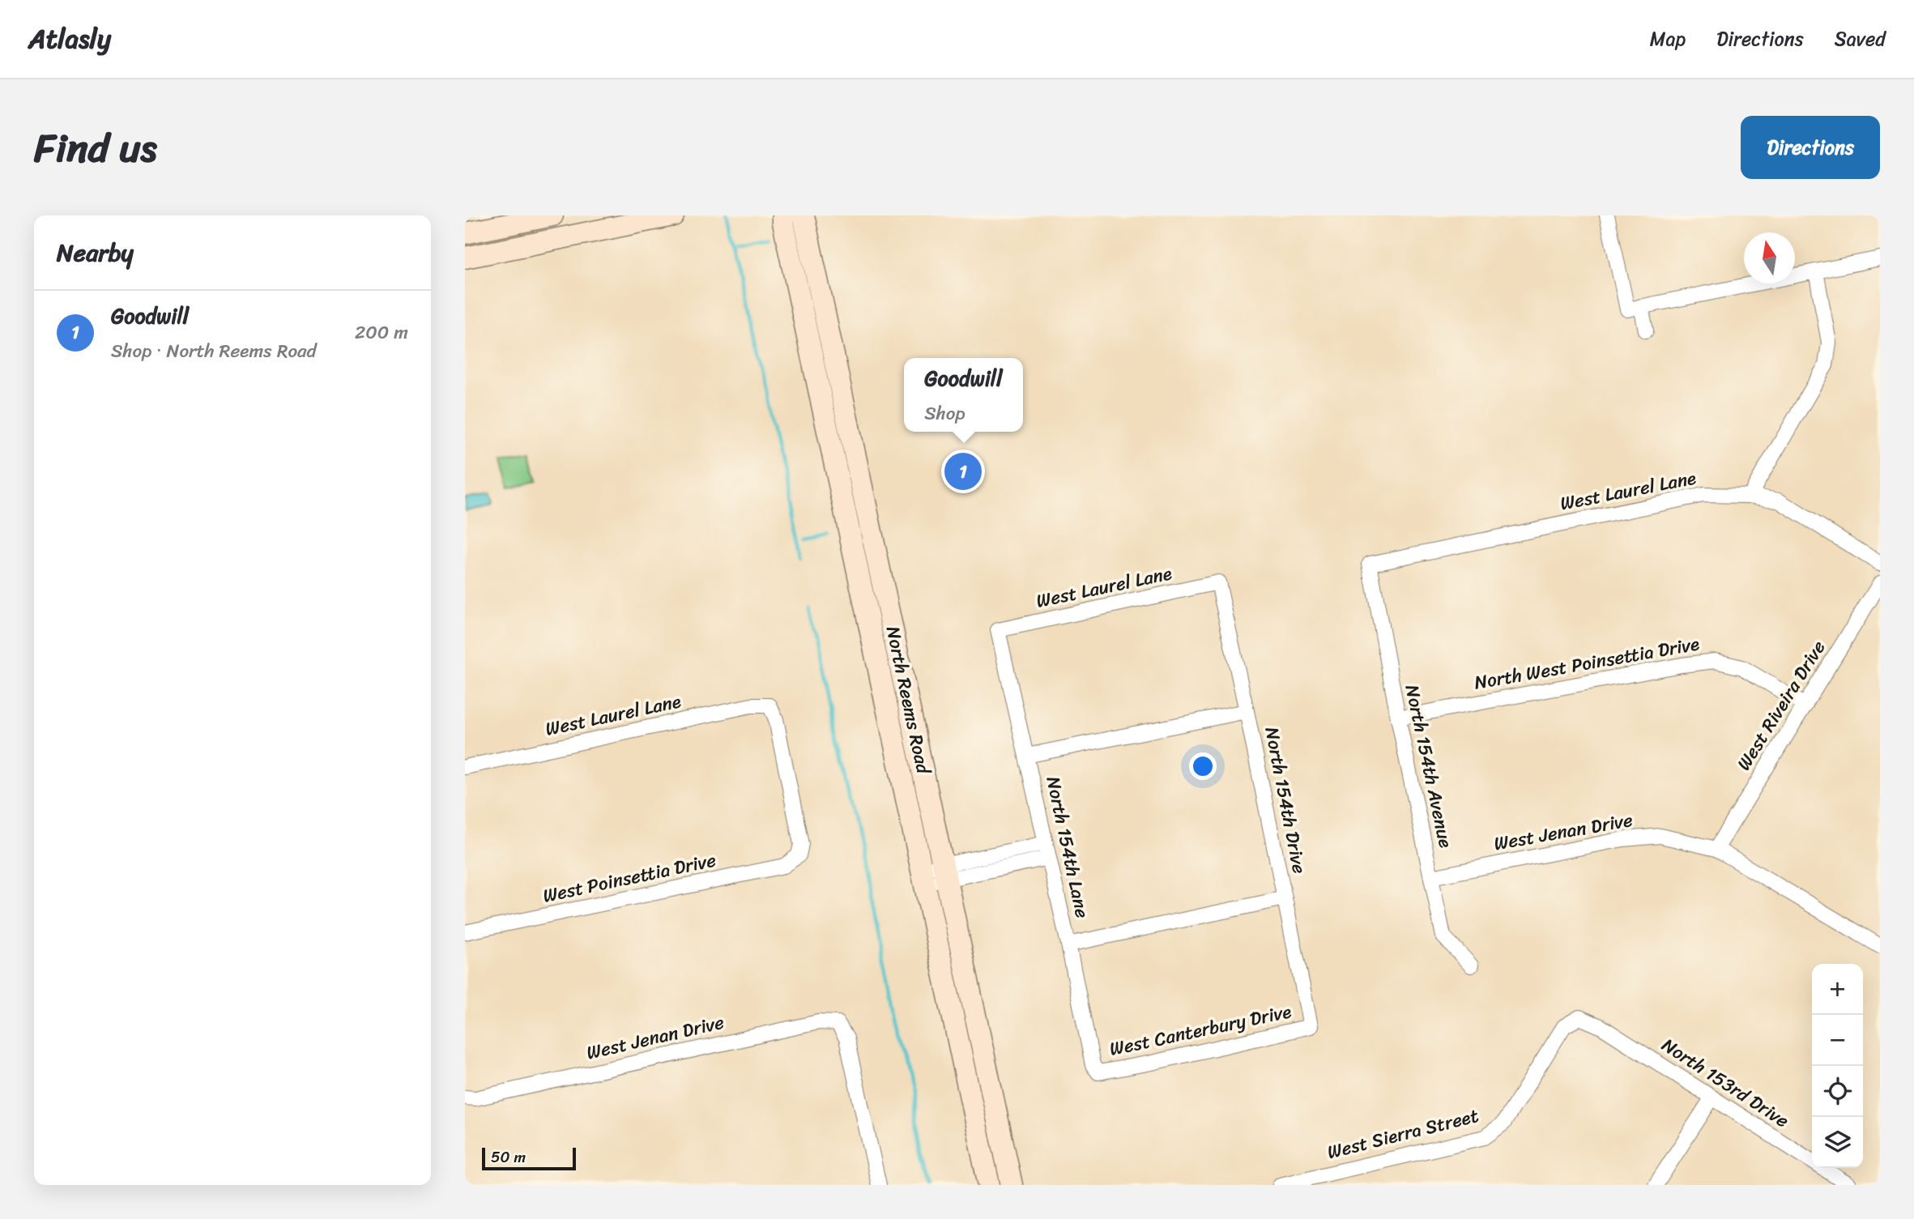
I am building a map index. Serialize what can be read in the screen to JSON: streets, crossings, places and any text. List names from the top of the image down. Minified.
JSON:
{"streets":{"main road":["North Reems Road"],"street":["West Laurel Lane","North West Poinsettia Drive","West Riveira Drive","North 154th Avenue","North 154th Drive","West Jenan Drive","North 154th Lane","West Poinsettia Drive","West Canterbury Drive","North 153rd Drive","West Sierra Street"]},"crossings":[["West Laurel Lane","North 154th Avenue"],["West Laurel Lane","North 154th Drive"],["West Laurel Lane","North 154th Lane"],["West Laurel Lane","West Poinsettia Drive"],["North West Poinsettia Drive","West Riveira Drive"],["North West Poinsettia Drive","North 154th Avenue"],["West Riveira Drive","West Jenan Drive"],["North 154th Avenue","West Jenan Drive"],["North 154th Drive","West Canterbury Drive"],["North 154th Lane","West Canterbury Drive"],["North 153rd Drive","West Sierra Street"]],"scale_bar":"50 m","north":"top","page":{"header":"Atlasly","nav":["Map","Directions","Saved"],"title":"Find us","buttons":"Directions","heading":"Nearby","list":[{"mark":"1","name":"Goodwill","note":"Shop · North Reems Road","value":"200 m"}],"popup":["Goodwill","Shop"],"pins":"1","map_buttons":["+","−"],"scale":"50 m"}}
